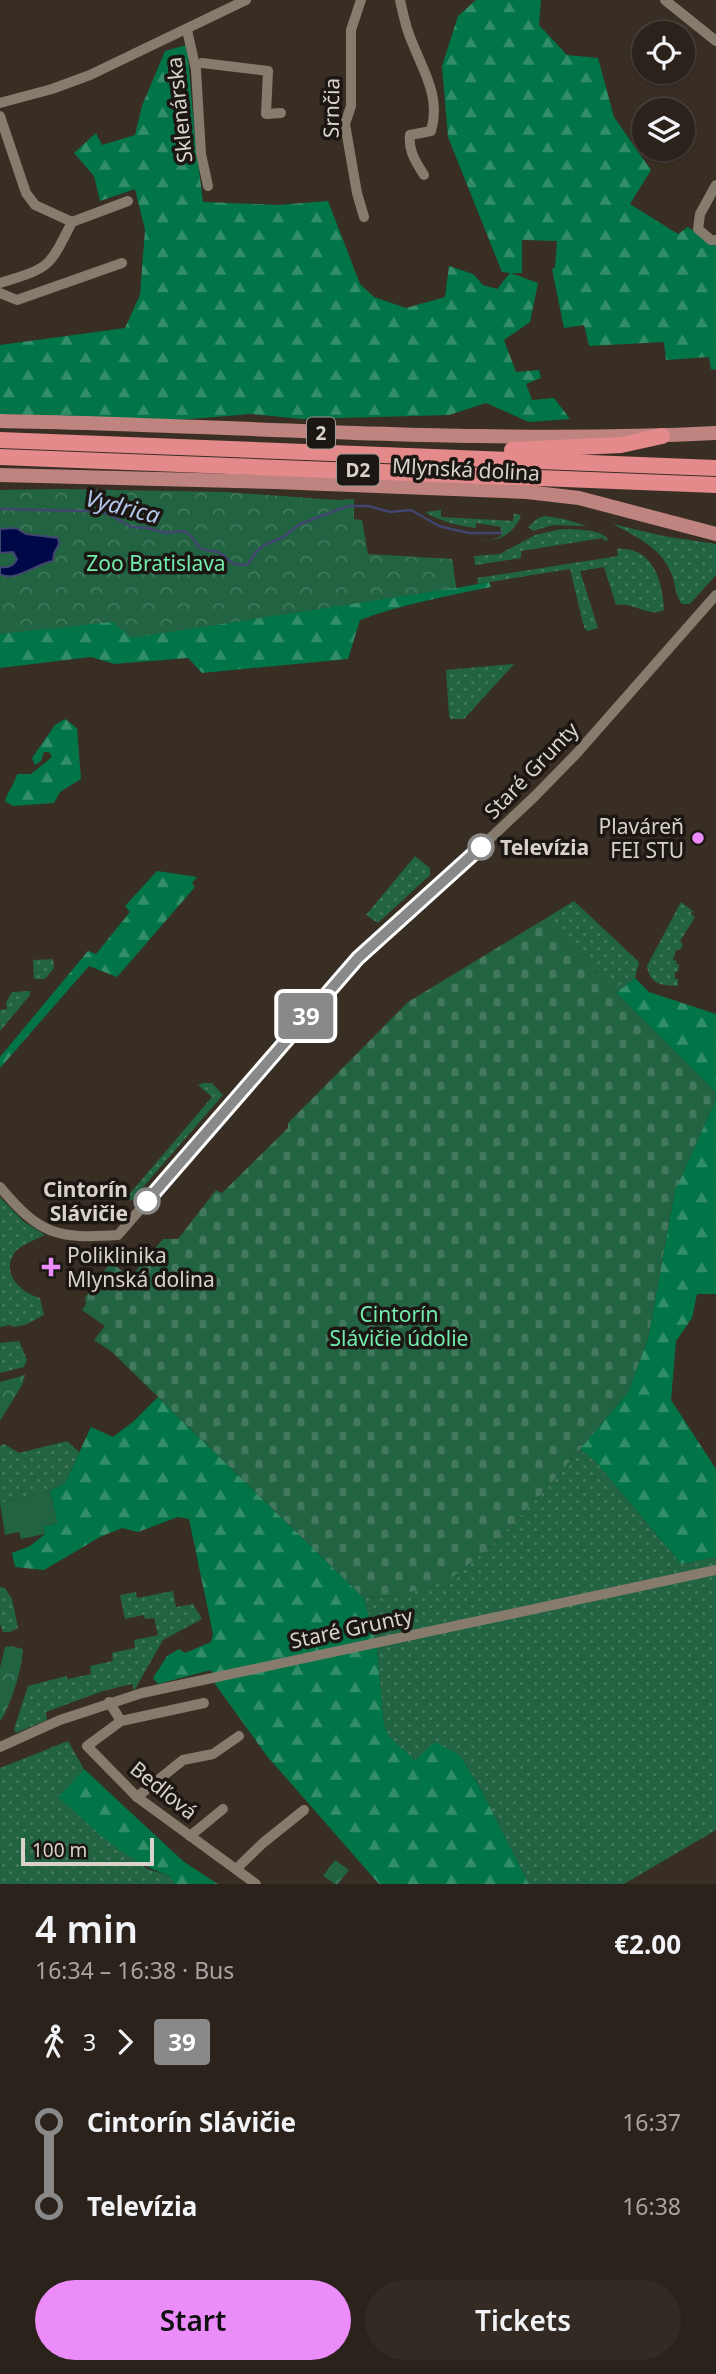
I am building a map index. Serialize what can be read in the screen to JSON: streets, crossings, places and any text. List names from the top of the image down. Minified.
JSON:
{"streets":{"highway":["D2"],"main road":["2","Mlynská dolina"],"street":["Srnčia","Sklenárska","Staré Grunty","Bedľová"]},"water":["Vydrica"],"parks":["Zoo Bratislava","Cintorín Slávičie údolie"],"places":{"other":["Plaváreň FEI STU","Televízia","Cintorín Slávičie"],"health":["Poliklinika Mlynská dolina"]},"lines":["bus line 39"],"scale_bar":"100 m","page":{"on_map":"39","scale":"100 m","heading":["4 min","16:34 – 16:38 · Bus","€2.00"],"legs":["3","39"],"list":[{"name":"Cintorín Slávičie","value":"16:37"},{"name":"Televízia","value":"16:38"}],"buttons":["Start","Tickets"]}}
